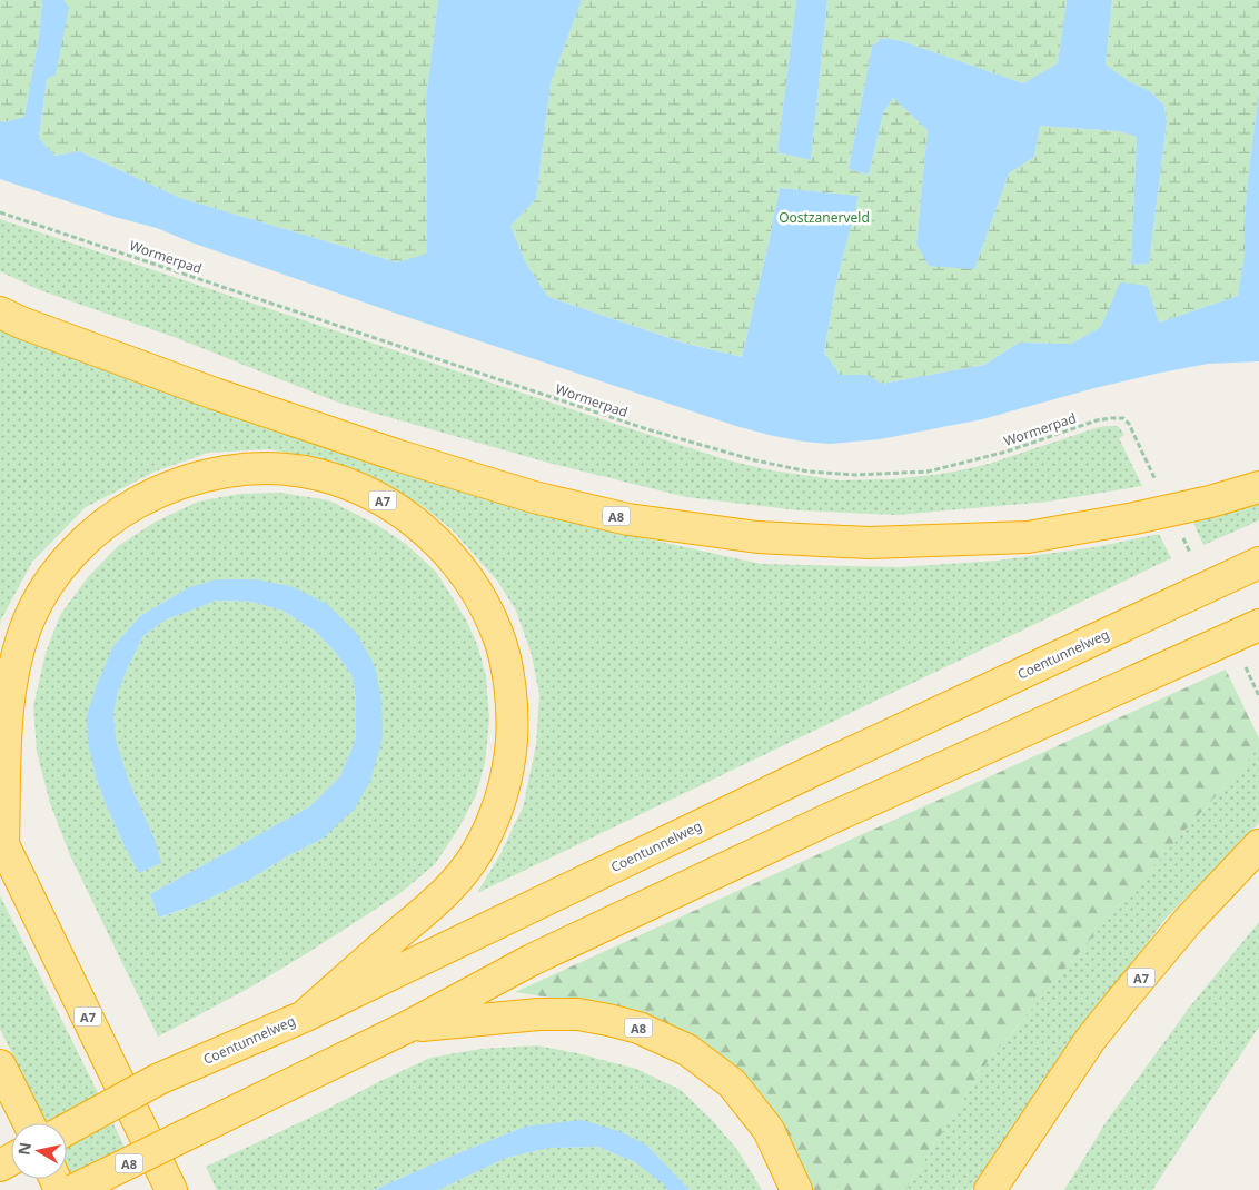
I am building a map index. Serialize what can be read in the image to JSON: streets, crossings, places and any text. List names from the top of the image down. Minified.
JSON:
{"streets":{"highway":["A7","A8","Coentunnelweg"],"path":["Wormerpad"]},"crossings":[["A7","Coentunnelweg"]],"parks":["Oostzanerveld"],"north":"left"}
